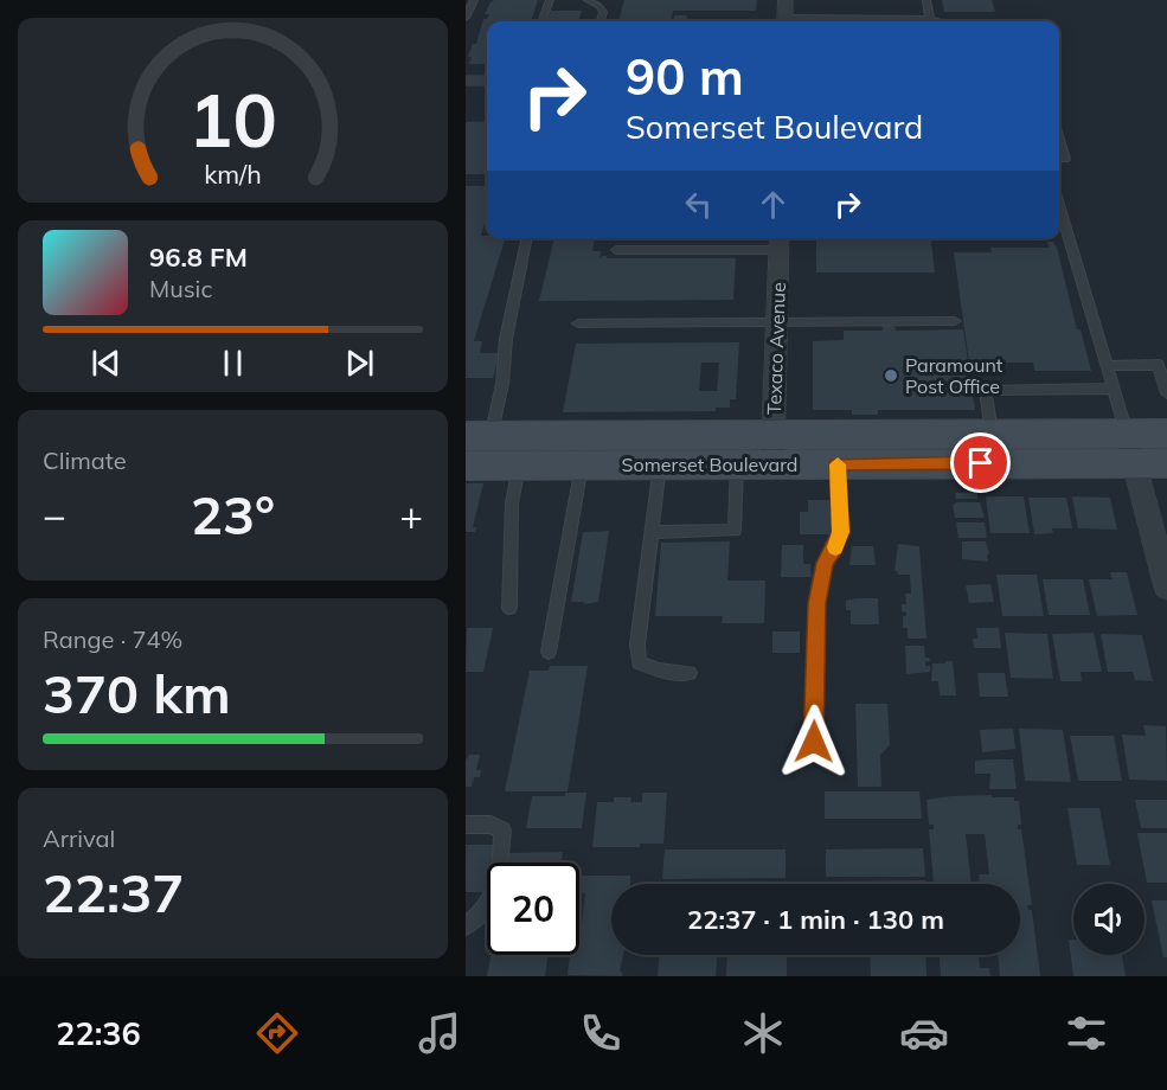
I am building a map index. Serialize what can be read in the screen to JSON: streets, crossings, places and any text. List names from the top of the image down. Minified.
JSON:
{"streets":{"main road":["Somerset Boulevard"],"street":["Texaco Avenue"]},"crossings":[["Texaco Avenue","Somerset Boulevard"]],"places":["Paramount Post Office"],"page":{"turn":["90 m","Somerset Boulevard"],"song":["96.8 FM","Music"],"tile":["Climate",["Range · 74%","370 km"],["Arrival","22:37"]],"heat":["−","23°","+"],"limit":"20","trip":"22:37 · 1 min · 130 m","tabs":"22:36","gauge":["10","km/h"]}}
